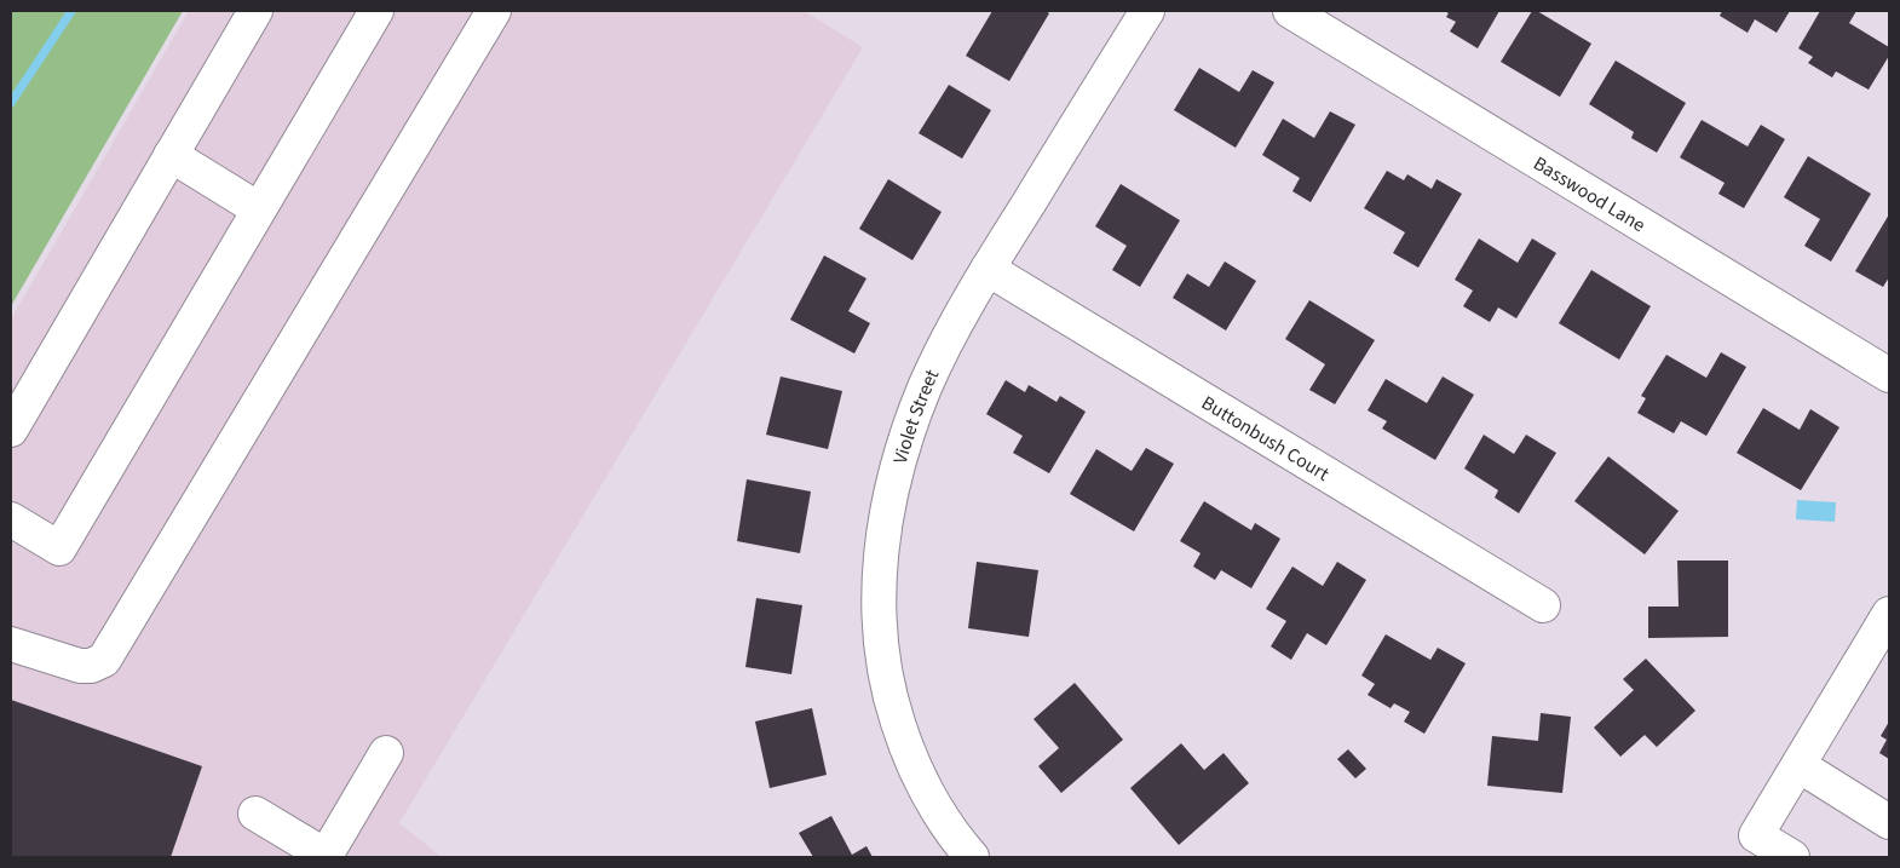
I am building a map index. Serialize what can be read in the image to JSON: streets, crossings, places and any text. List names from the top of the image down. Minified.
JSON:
{"streets":{"street":["Basswood Lane","Violet Street","Buttonbush Court"]},"crossings":[["Violet Street","Buttonbush Court"]]}
